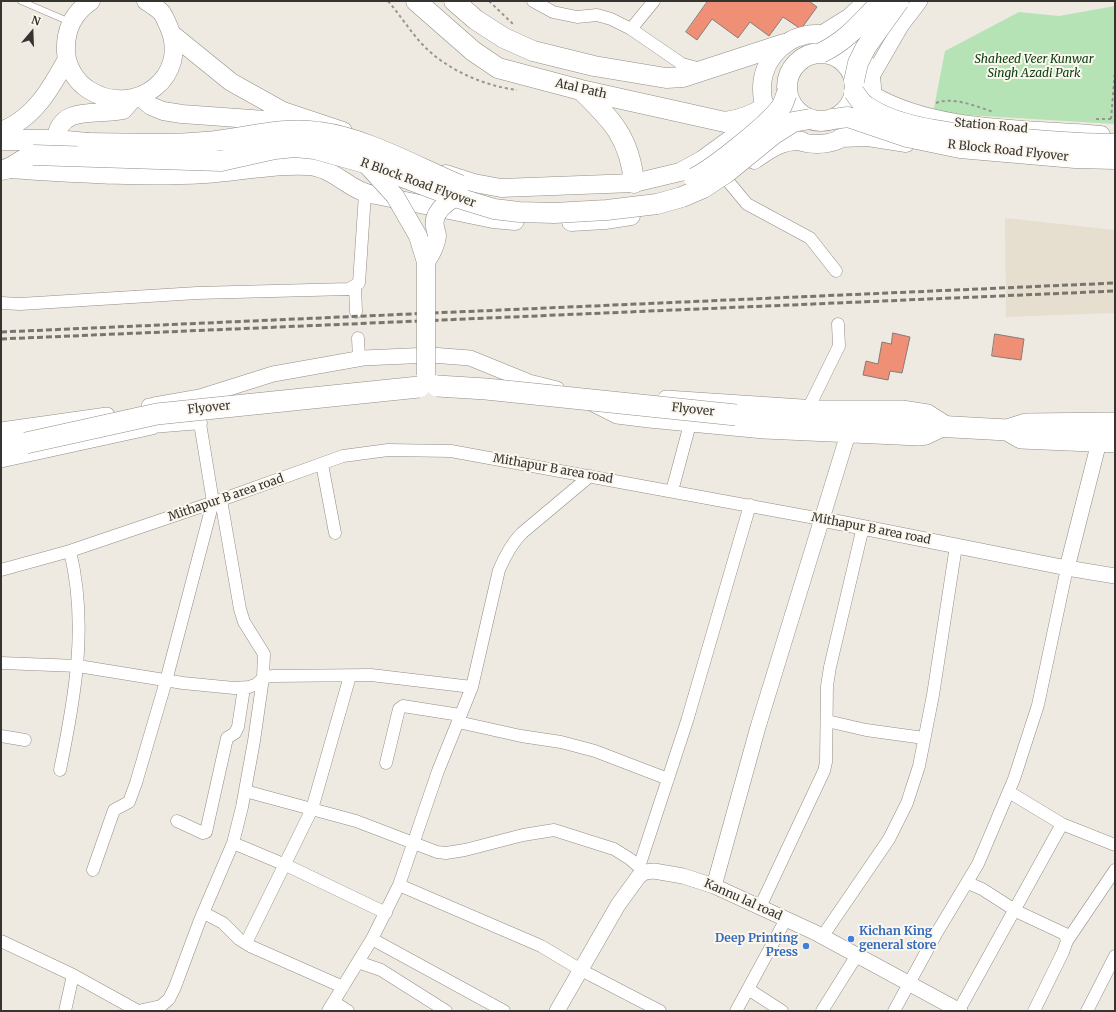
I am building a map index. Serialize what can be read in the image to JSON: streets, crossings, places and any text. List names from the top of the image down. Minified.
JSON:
{"streets":{"highway":["Flyover"],"main road":["Atal Path","Station Road","R Block Road Flyover"],"street":["Mithapur B area road","Kannu lal road"]},"crossings":[["Station Road","R Block Road Flyover"]],"parks":["Shaheed Veer Kunwar Singh Azadi Park"],"places":["Kichan King general store","Deep Printing Press"],"north":"top"}
